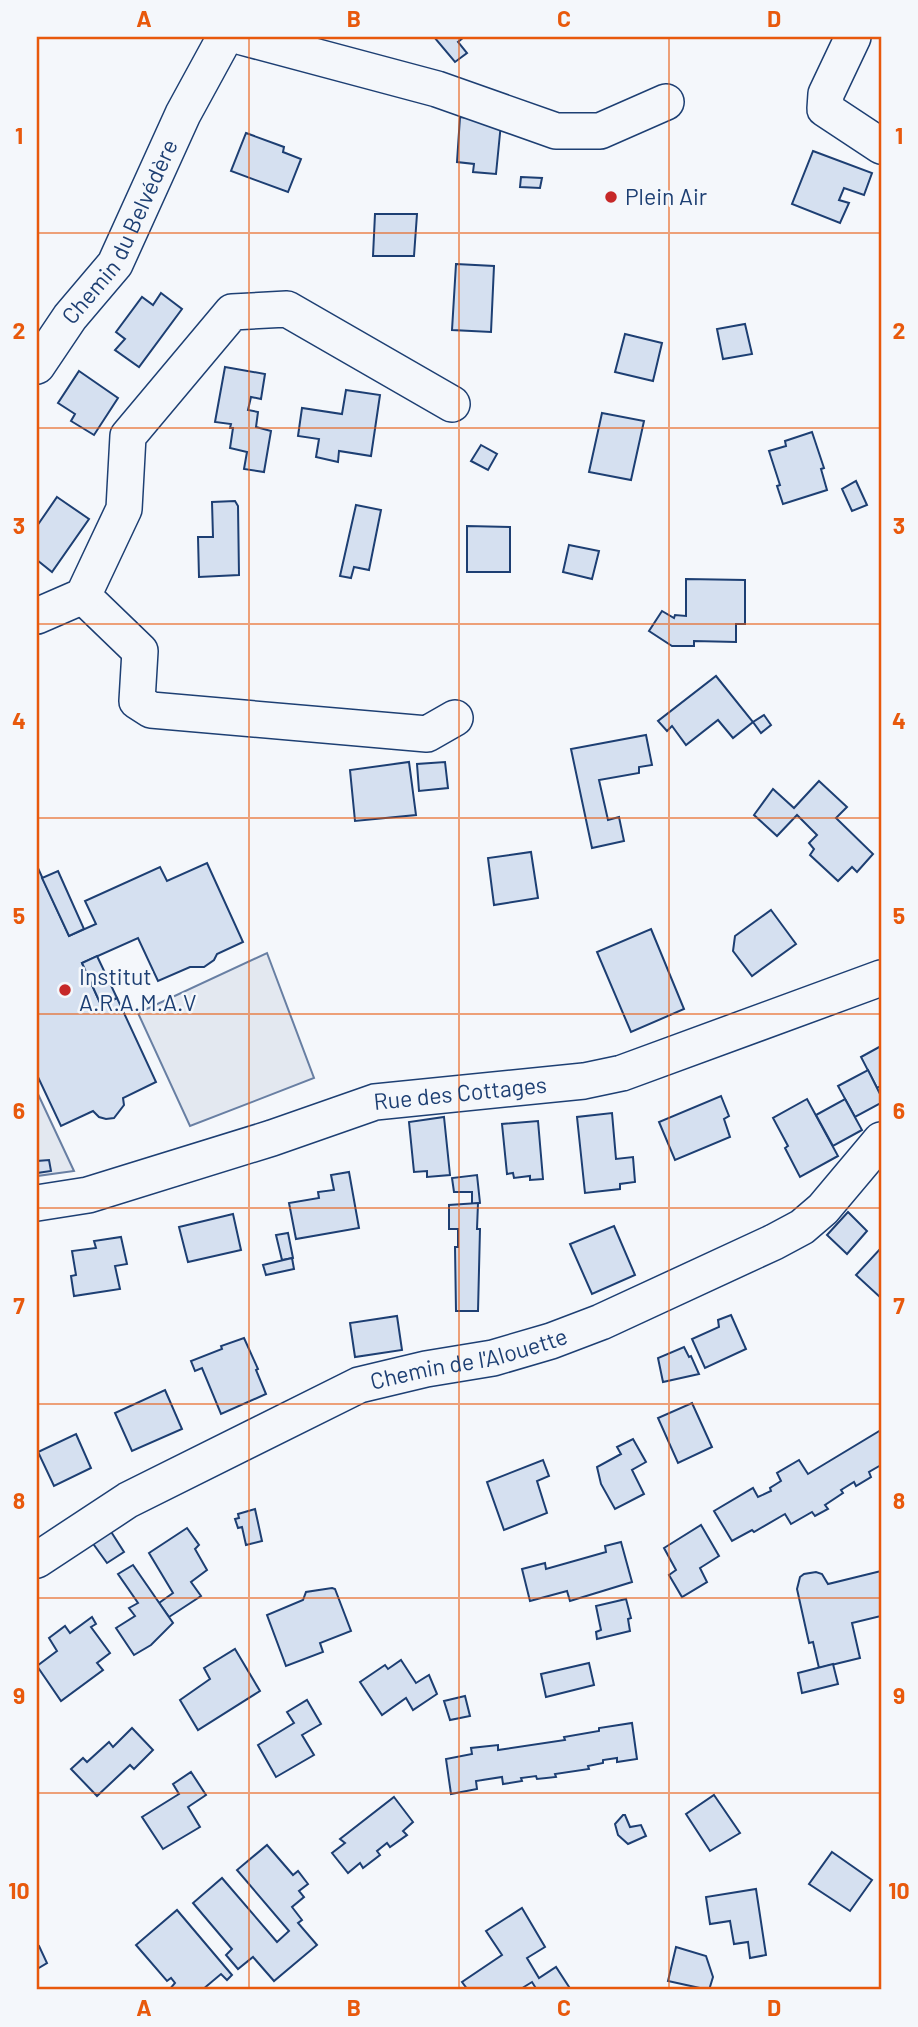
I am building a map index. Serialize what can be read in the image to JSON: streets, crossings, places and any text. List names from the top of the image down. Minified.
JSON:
{"streets":{"street":["Chemin du Belvédère","Rue des Cottages","Chemin de l'Alouette"]},"places":["Plein Air","Institut A.R.A.M.A.V"],"grid":{"columns":["A","B","C","D"],"rows":["1","2","3","4","5","6","7","8","9","10"]}}
